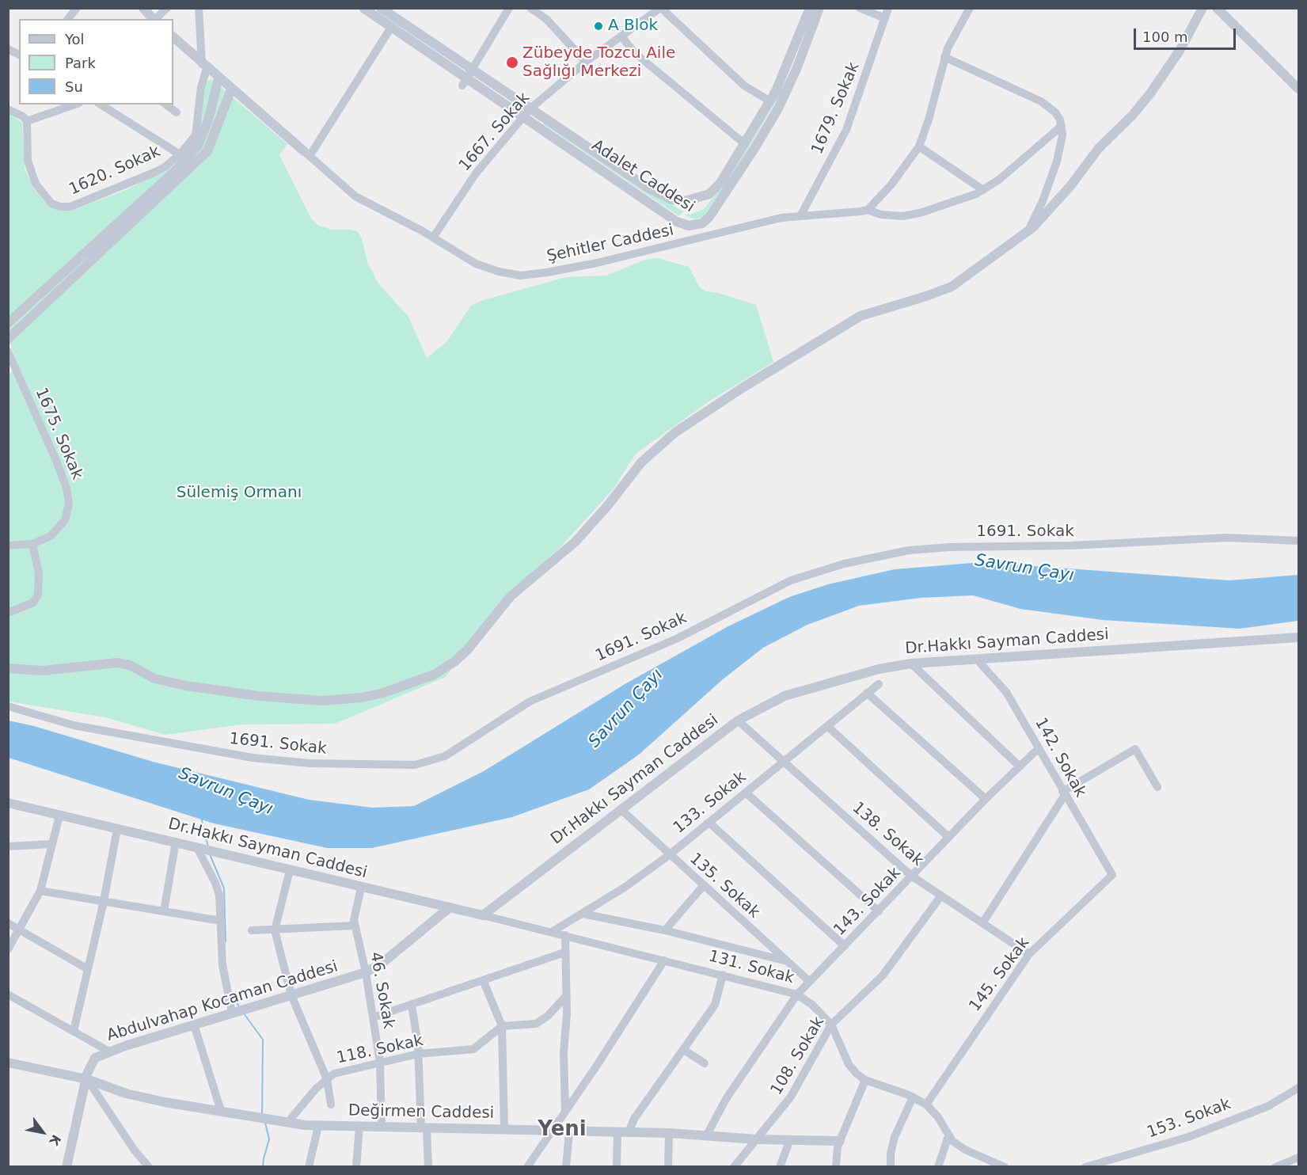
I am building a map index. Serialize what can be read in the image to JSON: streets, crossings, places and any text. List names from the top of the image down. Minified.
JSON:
{"streets":{"street":["1679. Sokak","1667. Sokak","1620. Sokak","Adalet Caddesi","Şehitler Caddesi","1675. Sokak","1691. Sokak","Dr.Hakkı Sayman Caddesi","142. Sokak","133. Sokak","138. Sokak","135. Sokak","143. Sokak","131. Sokak","145. Sokak","46. Sokak","Abdulvahap Kocaman Caddesi","118. Sokak","108. Sokak","Değirmen Caddesi","153. Sokak"]},"crossings":[["1679. Sokak","Şehitler Caddesi"],["1667. Sokak","Adalet Caddesi"],["1667. Sokak","Şehitler Caddesi"],["Dr.Hakkı Sayman Caddesi","142. Sokak"],["Dr.Hakkı Sayman Caddesi","138. Sokak"],["Dr.Hakkı Sayman Caddesi","135. Sokak"],["Dr.Hakkı Sayman Caddesi","131. Sokak"],["Dr.Hakkı Sayman Caddesi","46. Sokak"],["Dr.Hakkı Sayman Caddesi","Abdulvahap Kocaman Caddesi"],["142. Sokak","143. Sokak"],["142. Sokak","145. Sokak"],["133. Sokak","138. Sokak"],["133. Sokak","135. Sokak"],["133. Sokak","131. Sokak"],["138. Sokak","143. Sokak"],["138. Sokak","145. Sokak"],["138. Sokak","108. Sokak"],["135. Sokak","143. Sokak"],["143. Sokak","131. Sokak"],["143. Sokak","Değirmen Caddesi"],["131. Sokak","145. Sokak"],["131. Sokak","108. Sokak"],["46. Sokak","Abdulvahap Kocaman Caddesi"],["46. Sokak","118. Sokak"],["46. Sokak","Değirmen Caddesi"],["Abdulvahap Kocaman Caddesi","Değirmen Caddesi"],["118. Sokak","Değirmen Caddesi"],["108. Sokak","Değirmen Caddesi"]],"districts":["Yeni"],"water":["Savrun Çayı"],"parks":["Sülemiş Ormanı"],"places":["A Blok","Zübeyde Tozcu Aile Sağlığı Merkezi"],"legend":["Yol","Park","Su"],"scale_bar":"100 m","north":"bottom right"}
